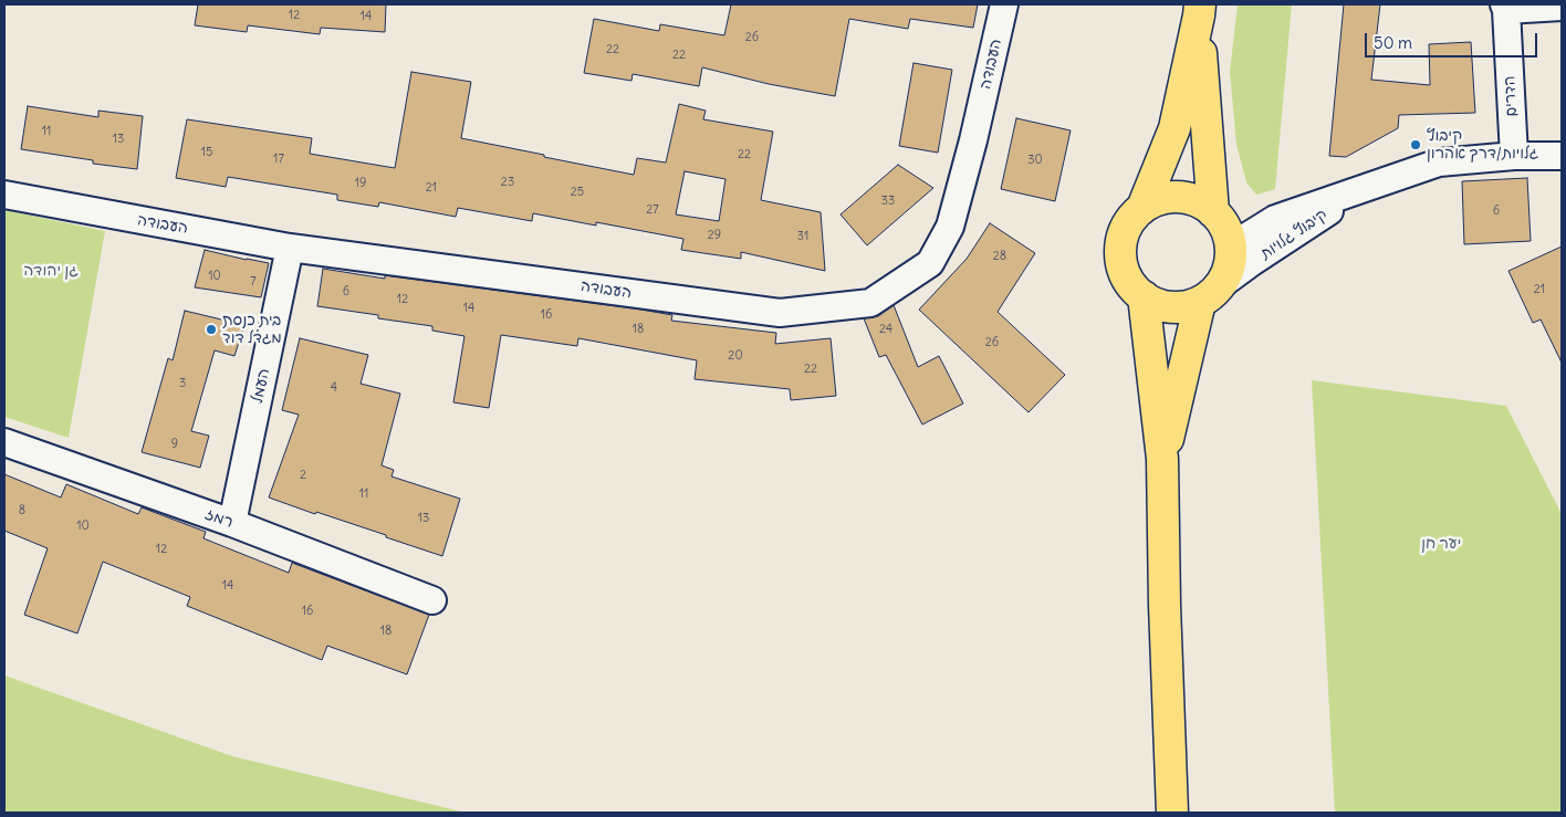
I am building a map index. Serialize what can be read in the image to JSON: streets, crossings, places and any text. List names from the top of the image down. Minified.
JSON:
{"streets":{"street":["העבודה","הדרים","קיבוץ גלויות","העמל","רמז"]},"crossings":[["העבודה","העמל"],["הדרים","קיבוץ גלויות"],["העמל","רמז"]],"parks":["גן יהודה","יער חן"],"places":["קיבוץ גלויות/דרך אהרון","בית כנסת מגדל דוד"],"house_numbers":["12","14","26","22","22","11","13","15","22","17","30","23","19","21","25","33","27","6","29","31","28","10","7","21","6","12","14","16","18","24","26","20","22","3","4","9","2","11","8","13","10","12","14","16","18"],"scale_bar":"50 m"}
